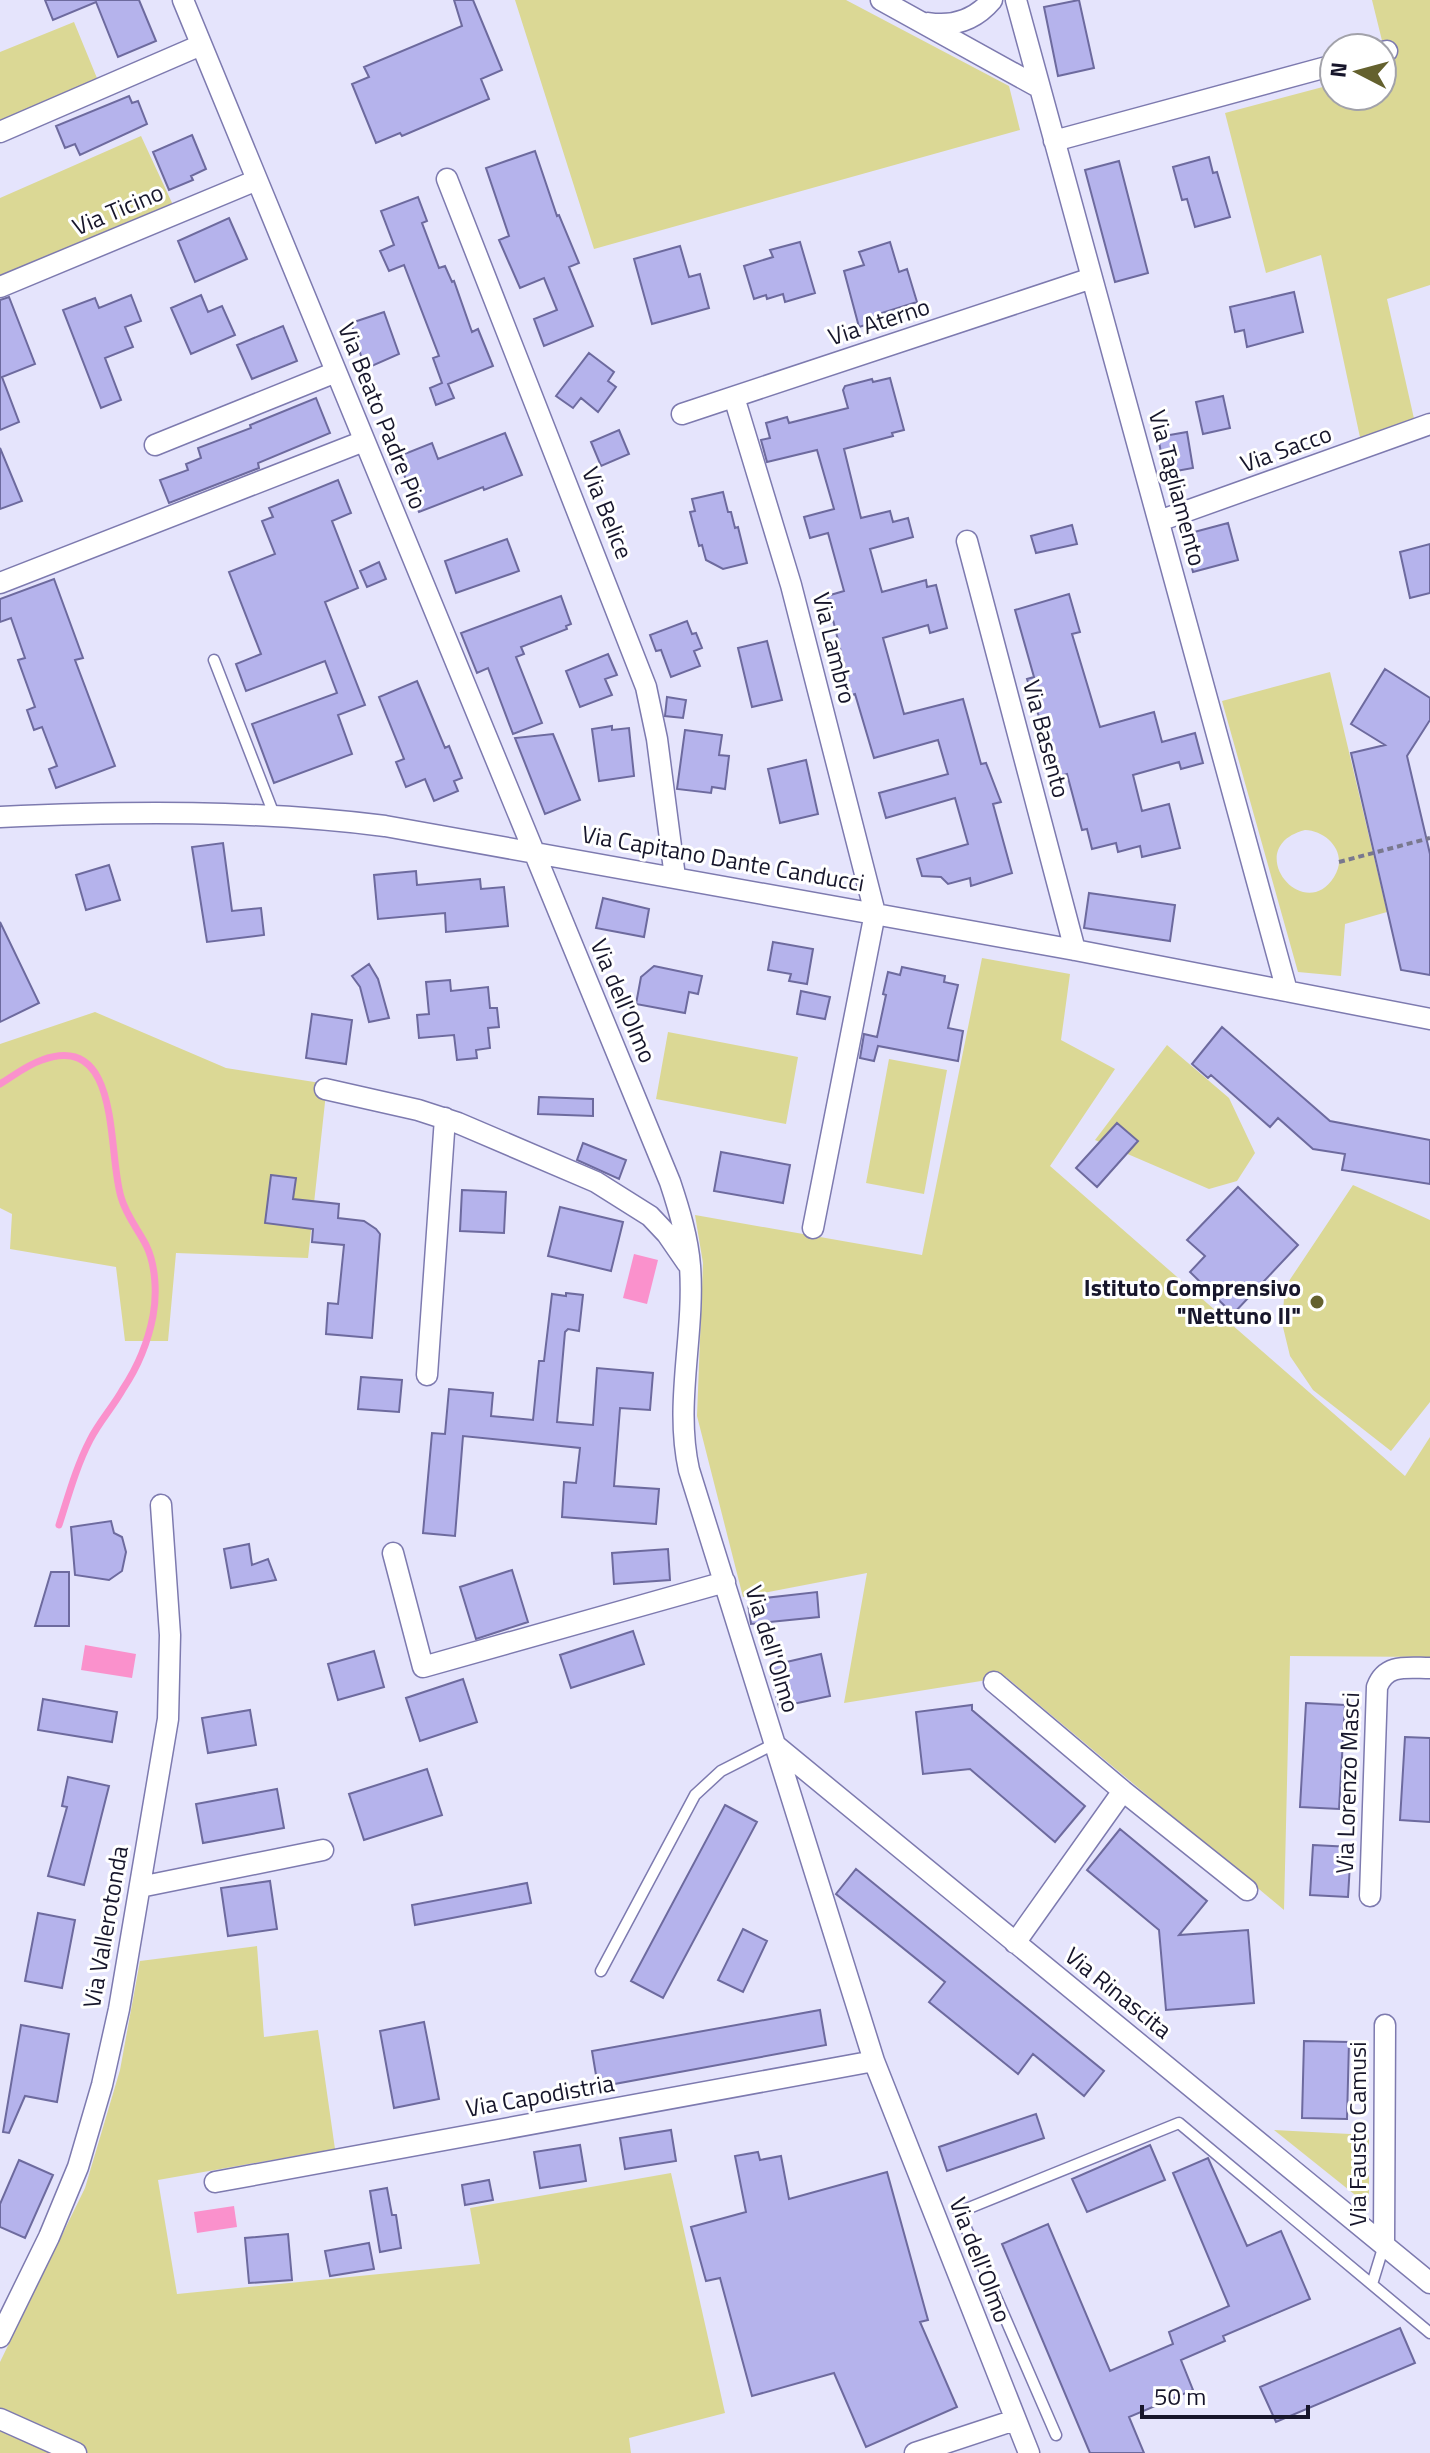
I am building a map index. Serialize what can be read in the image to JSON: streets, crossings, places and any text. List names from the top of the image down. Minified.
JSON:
{"streets":{"street":["Via Ticino","Via Aterno","Via Beato Padre Pio","Via Sacco","Via Tagliamento","Via Belice","Via Lambro","Via Basento","Via Capitano Dante Canducci","Via dell'Olmo","Via Lorenzo Masci","Via Vallerotonda","Via Rinascita","Via Capodistria","Via Fausto Camusi"]},"crossings":[["Via Ticino","Via Beato Padre Pio"],["Via Aterno","Via Tagliamento"],["Via Aterno","Via Lambro"],["Via Beato Padre Pio","Via Capitano Dante Canducci"],["Via Beato Padre Pio","Via dell'Olmo"],["Via Sacco","Via Tagliamento"],["Via Tagliamento","Via Capitano Dante Canducci"],["Via Belice","Via Capitano Dante Canducci"],["Via Lambro","Via Capitano Dante Canducci"],["Via Basento","Via Capitano Dante Canducci"],["Via Capitano Dante Canducci","Via dell'Olmo"],["Via dell'Olmo","Via Rinascita"],["Via dell'Olmo","Via Capodistria"],["Via Rinascita","Via Fausto Camusi"]],"places":["Istituto Comprensivo \"Nettuno II\""],"scale_bar":"50 m","north":"left"}
